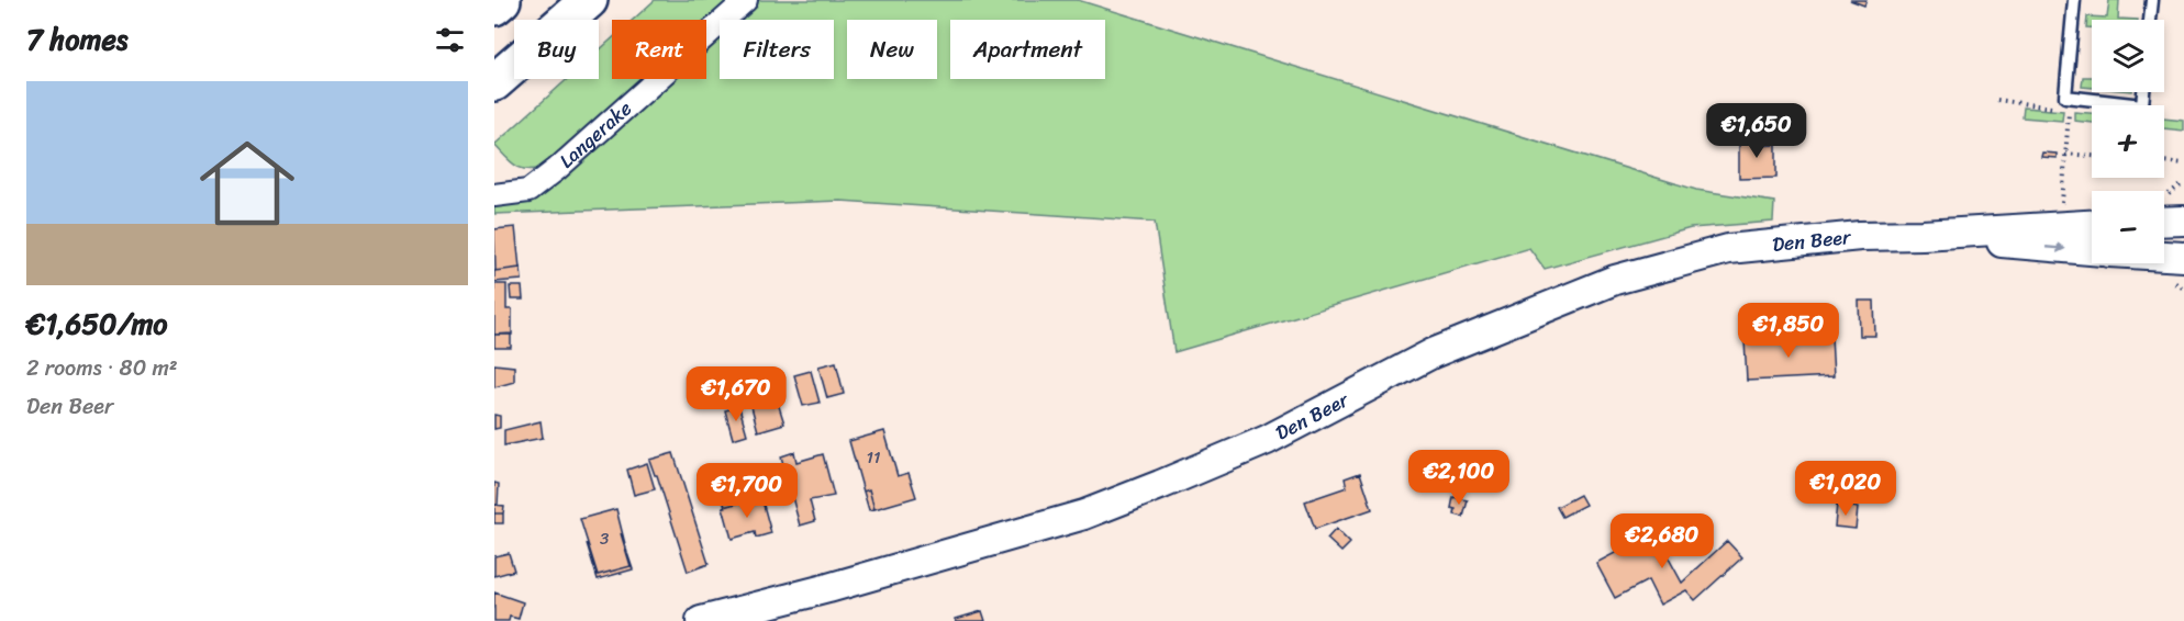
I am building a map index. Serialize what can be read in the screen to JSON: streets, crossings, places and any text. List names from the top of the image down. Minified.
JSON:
{"streets":{"street":["Langerake","Den Beer"]},"house_numbers":["11","3"],"page":{"heading":"7 homes","map_buttons":["+","−"],"chip":["Buy","Rent","Filters","New","Apartment"],"list":[{"name":"€1,650/mo","note":"2 rooms · 80 m² · Den Beer"}],"price":["€1,650","€1,850","€1,670","€2,100","€1,020","€1,700","€2,680"]}}
